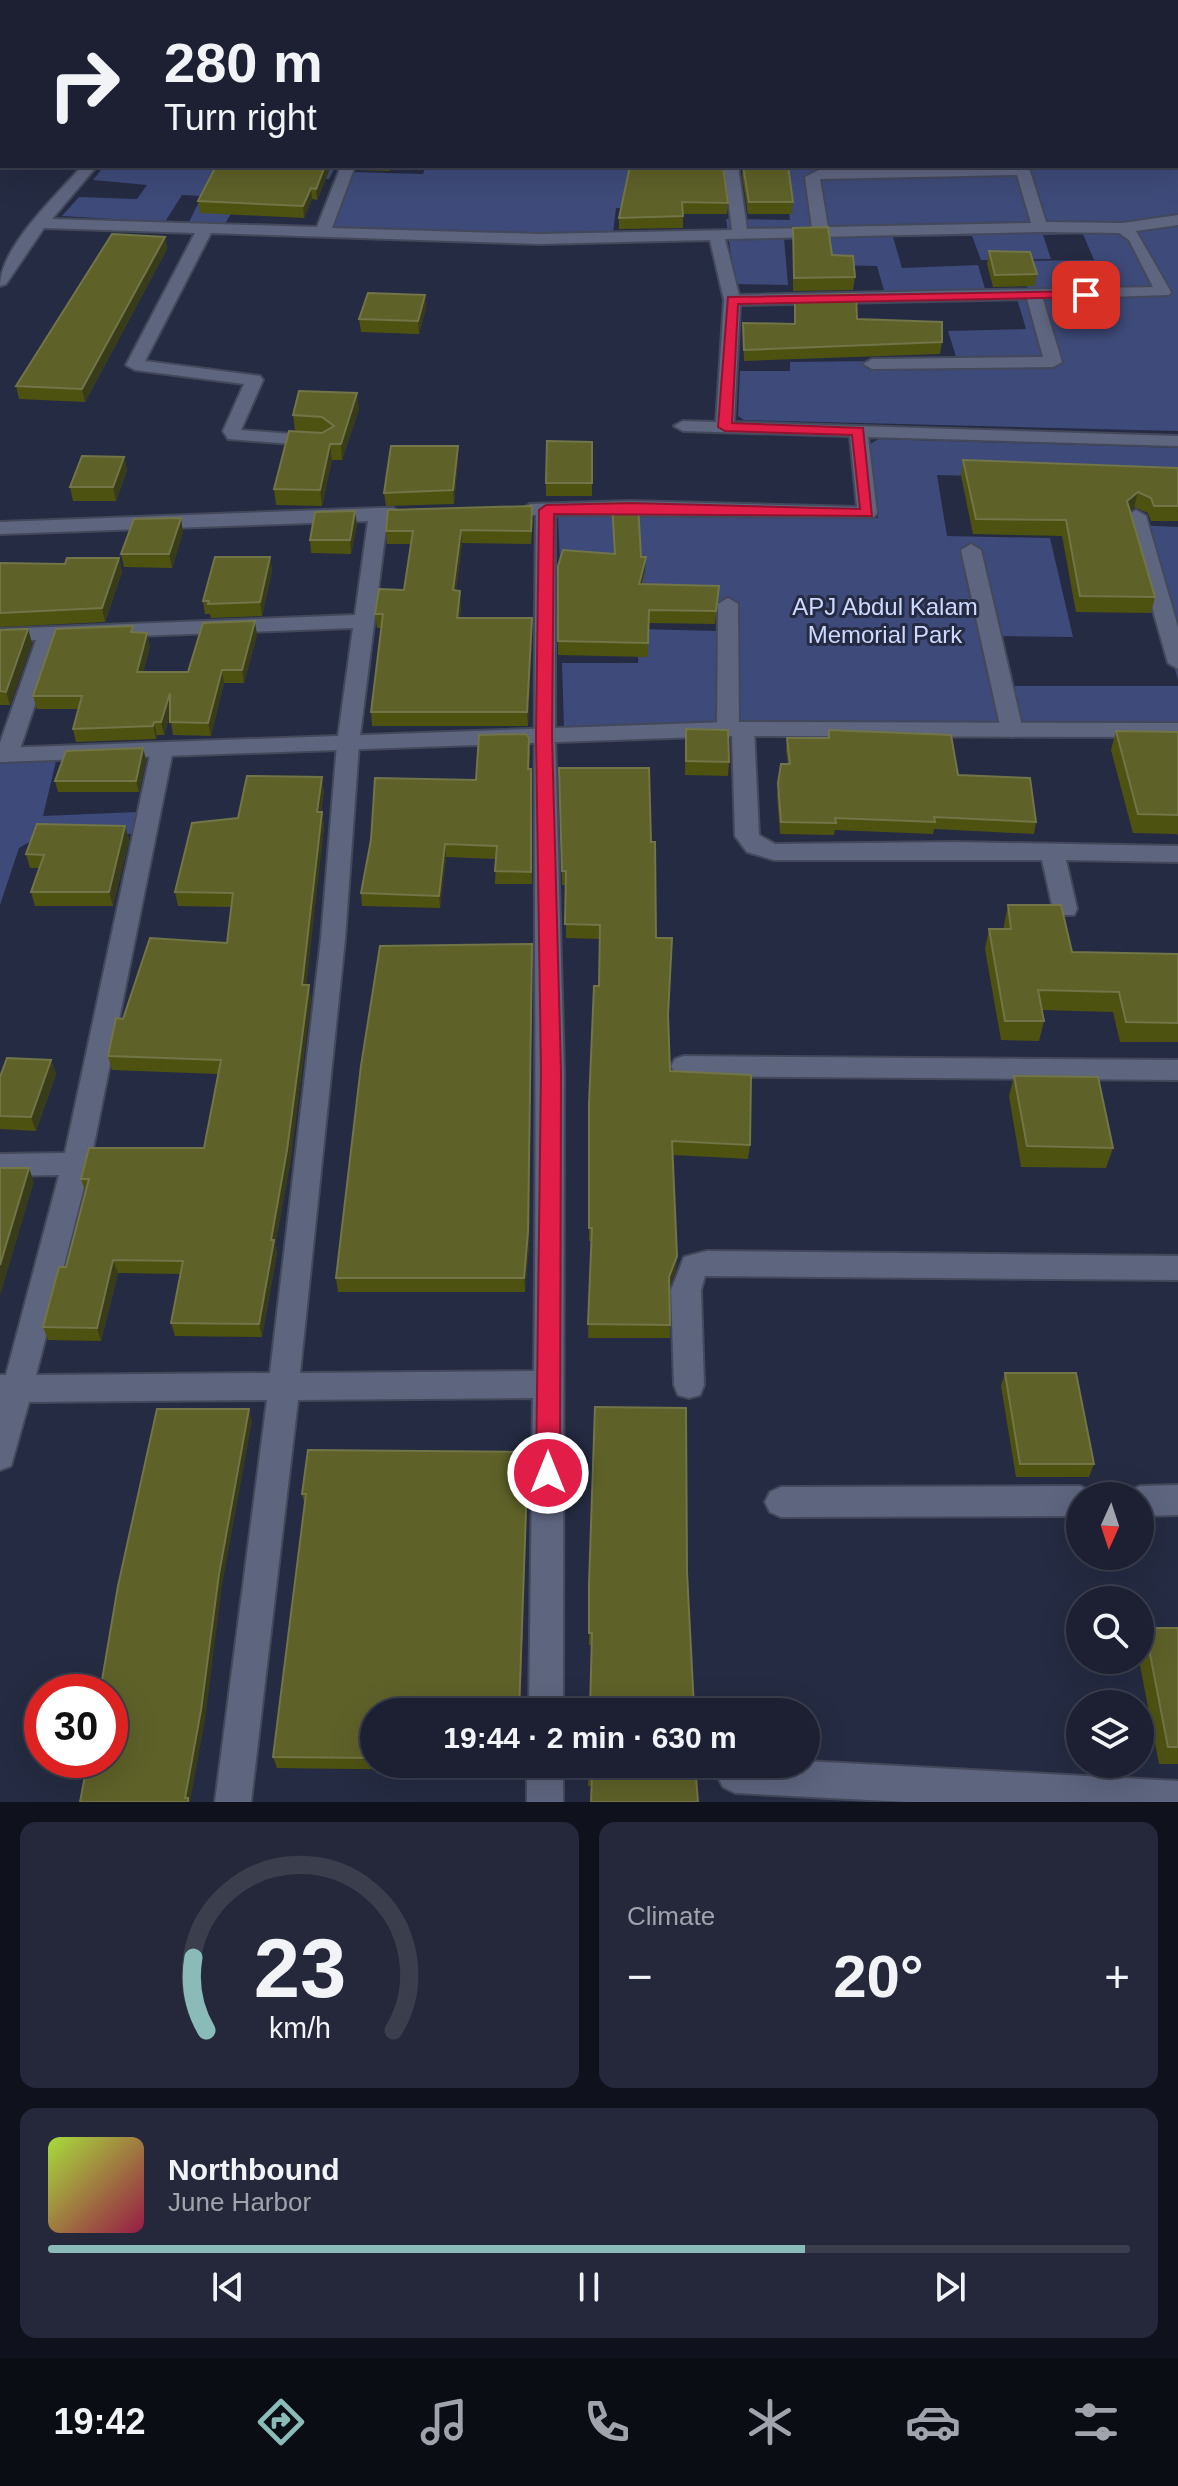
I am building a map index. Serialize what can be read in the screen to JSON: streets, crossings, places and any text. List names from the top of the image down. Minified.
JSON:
{"parks":["APJ Abdul Kalam Memorial Park"],"north":"bottom","page":{"turn":["280 m","Turn right"],"limit":"30","trip":"19:44 · 2 min · 630 m","tile":"Climate","heat":["−","20°","+"],"song":["Northbound","June Harbor"],"tabs":"19:42","gauge":["23","km/h"]}}
